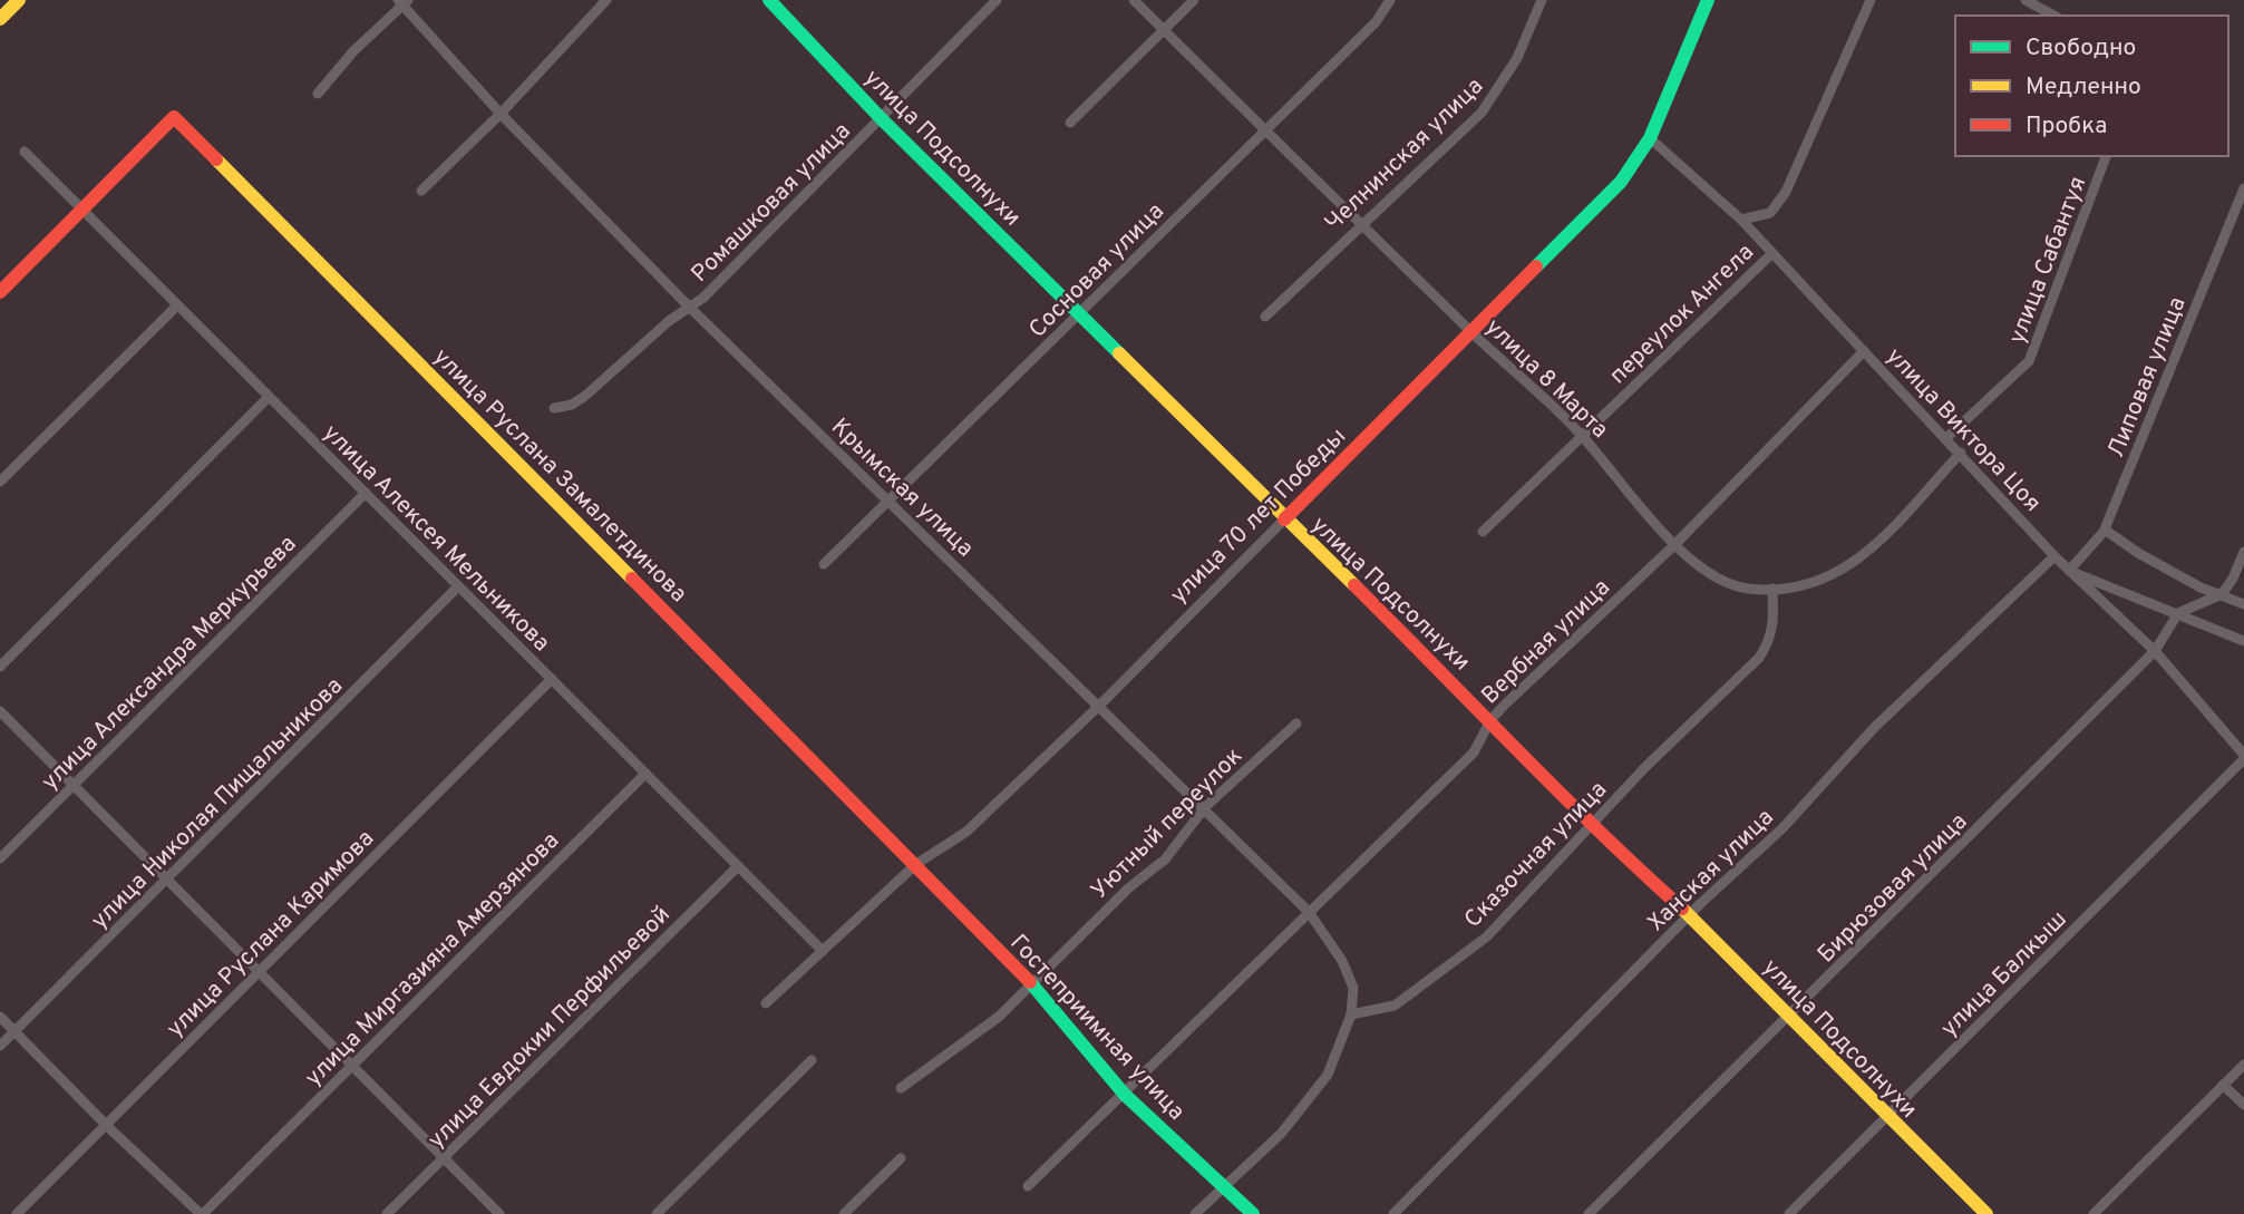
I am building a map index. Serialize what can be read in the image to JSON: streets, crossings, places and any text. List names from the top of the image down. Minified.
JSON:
{"streets":{"street":["улица Подсолнухи","Челнинская улица","Ромашковая улица","улица Сабантуя","Сосновая улица","переулок Ангела","Липовая улица","улица 8 Марта","улица Виктора Цоя","улица Руслана Замалетдинова","Крымская улица","улица 70 лет Победы","улица Алексея Мельникова","Вербная улица","улица Александра Меркурьева","улица Николая Пищальникова","Уютный переулок","Сказочная улица","Ханская улица","Бирюзовая улица","улица Руслана Каримова","улица Миргазияна Амерзянова","улица Балкыш","улица Евдокии Перфильевой","Гостеприимная улица"]},"crossings":[["улица Подсолнухи","Ромашковая улица"],["улица Подсолнухи","Сосновая улица"],["улица Подсолнухи","улица 70 лет Победы"],["улица Подсолнухи","Вербная улица"],["улица Подсолнухи","Сказочная улица"],["улица Подсолнухи","Ханская улица"],["улица Подсолнухи","Бирюзовая улица"],["улица Подсолнухи","улица Балкыш"],["Челнинская улица","улица 8 Марта"],["Ромашковая улица","Крымская улица"],["улица Сабантуя","улица Виктора Цоя"],["Сосновая улица","улица 8 Марта"],["Сосновая улица","Крымская улица"],["переулок Ангела","улица 8 Марта"],["переулок Ангела","улица Виктора Цоя"],["Липовая улица","улица Виктора Цоя"],["улица 8 Марта","улица Виктора Цоя"],["улица 8 Марта","улица 70 лет Победы"],["улица 8 Марта","Вербная улица"],["улица 8 Марта","Сказочная улица"],["улица Виктора Цоя","улица 70 лет Победы"],["улица Виктора Цоя","Вербная улица"],["улица Виктора Цоя","Ханская улица"],["улица Виктора Цоя","Бирюзовая улица"],["улица Виктора Цоя","улица Балкыш"],["улица Руслана Замалетдинова","улица 70 лет Победы"],["улица Руслана Замалетдинова","улица Алексея Мельникова"],["улица Руслана Замалетдинова","Гостеприимная улица"],["Крымская улица","улица 70 лет Победы"],["Крымская улица","Вербная улица"],["Крымская улица","Уютный переулок"],["Крымская улица","Сказочная улица"],["улица 70 лет Победы","улица Алексея Мельникова"],["улица 70 лет Победы","Гостеприимная улица"],["улица Алексея Мельникова","улица Александра Меркурьева"],["улица Алексея Мельникова","улица Николая Пищальникова"],["улица Алексея Мельникова","улица Руслана Каримова"],["улица Алексея Мельникова","улица Миргазияна Амерзянова"],["улица Алексея Мельникова","улица Евдокии Перфильевой"],["Вербная улица","Гостеприимная улица"],["Уютный переулок","Гостеприимная улица"]],"legend":["Свободно","Медленно","Пробка"]}
